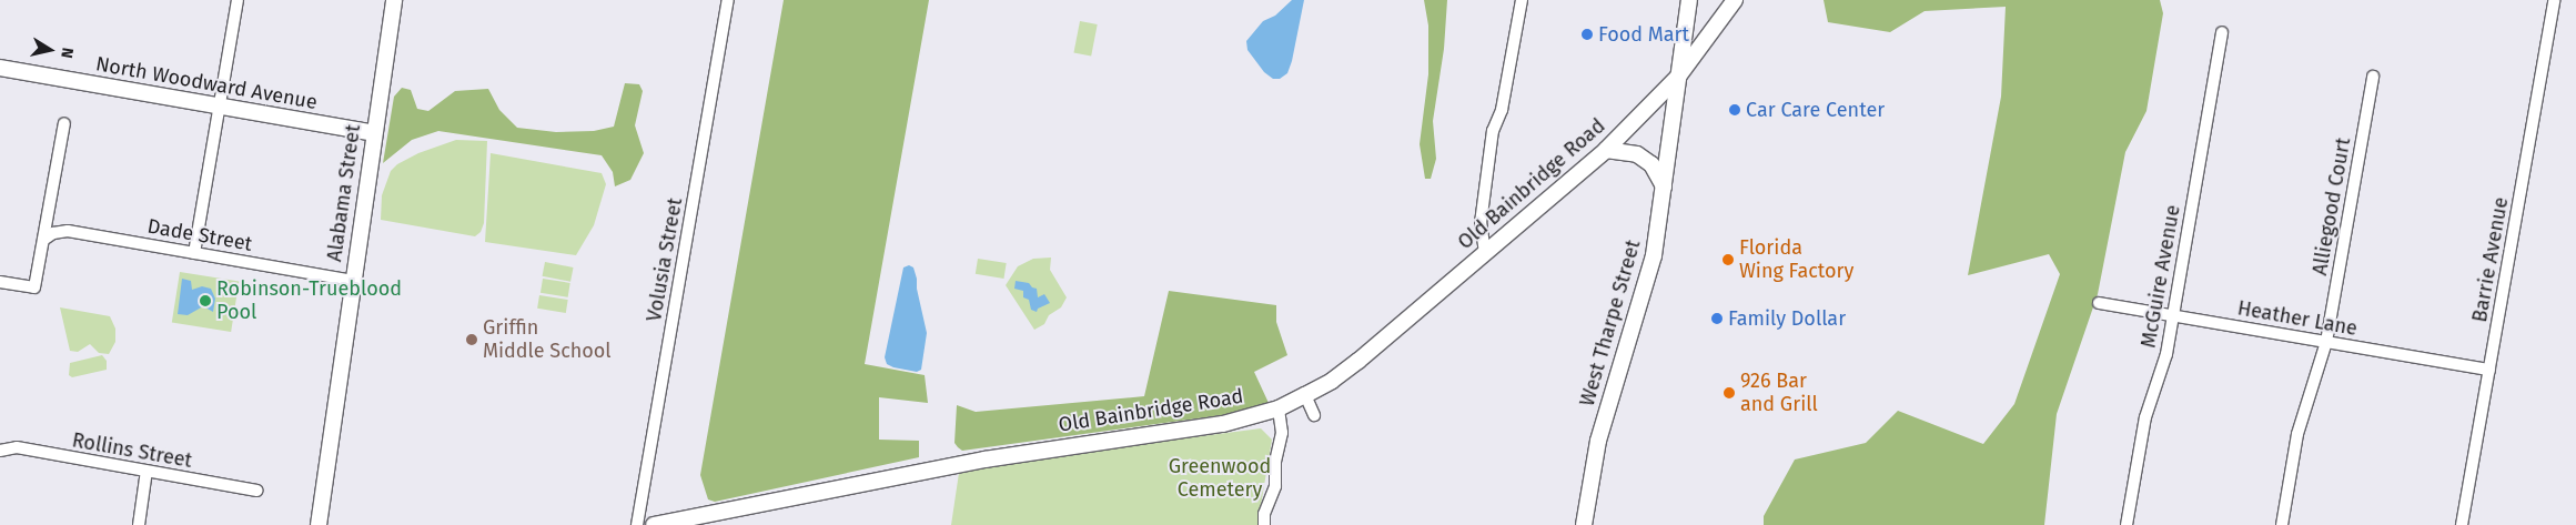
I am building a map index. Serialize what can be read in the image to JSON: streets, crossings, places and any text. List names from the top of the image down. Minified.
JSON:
{"streets":{"main road":["North Woodward Avenue","Old Bainbridge Road","Alabama Street","West Tharpe Street"],"street":["Alliegood Court","Dade Street","Volusia Street","Barrie Avenue","McGuire Avenue","Heather Lane","Rollins Street"]},"crossings":[["North Woodward Avenue","Alabama Street"],["Old Bainbridge Road","West Tharpe Street"],["Alabama Street","Dade Street"],["Alliegood Court","Heather Lane"],["Barrie Avenue","Heather Lane"],["McGuire Avenue","Heather Lane"]],"parks":["Greenwood Cemetery"],"places":["Food Mart","Car Care Center","Florida Wing Factory","Robinson-Trueblood Pool","Family Dollar","Griffin Middle School","926 Bar and Grill"],"north":"right"}
